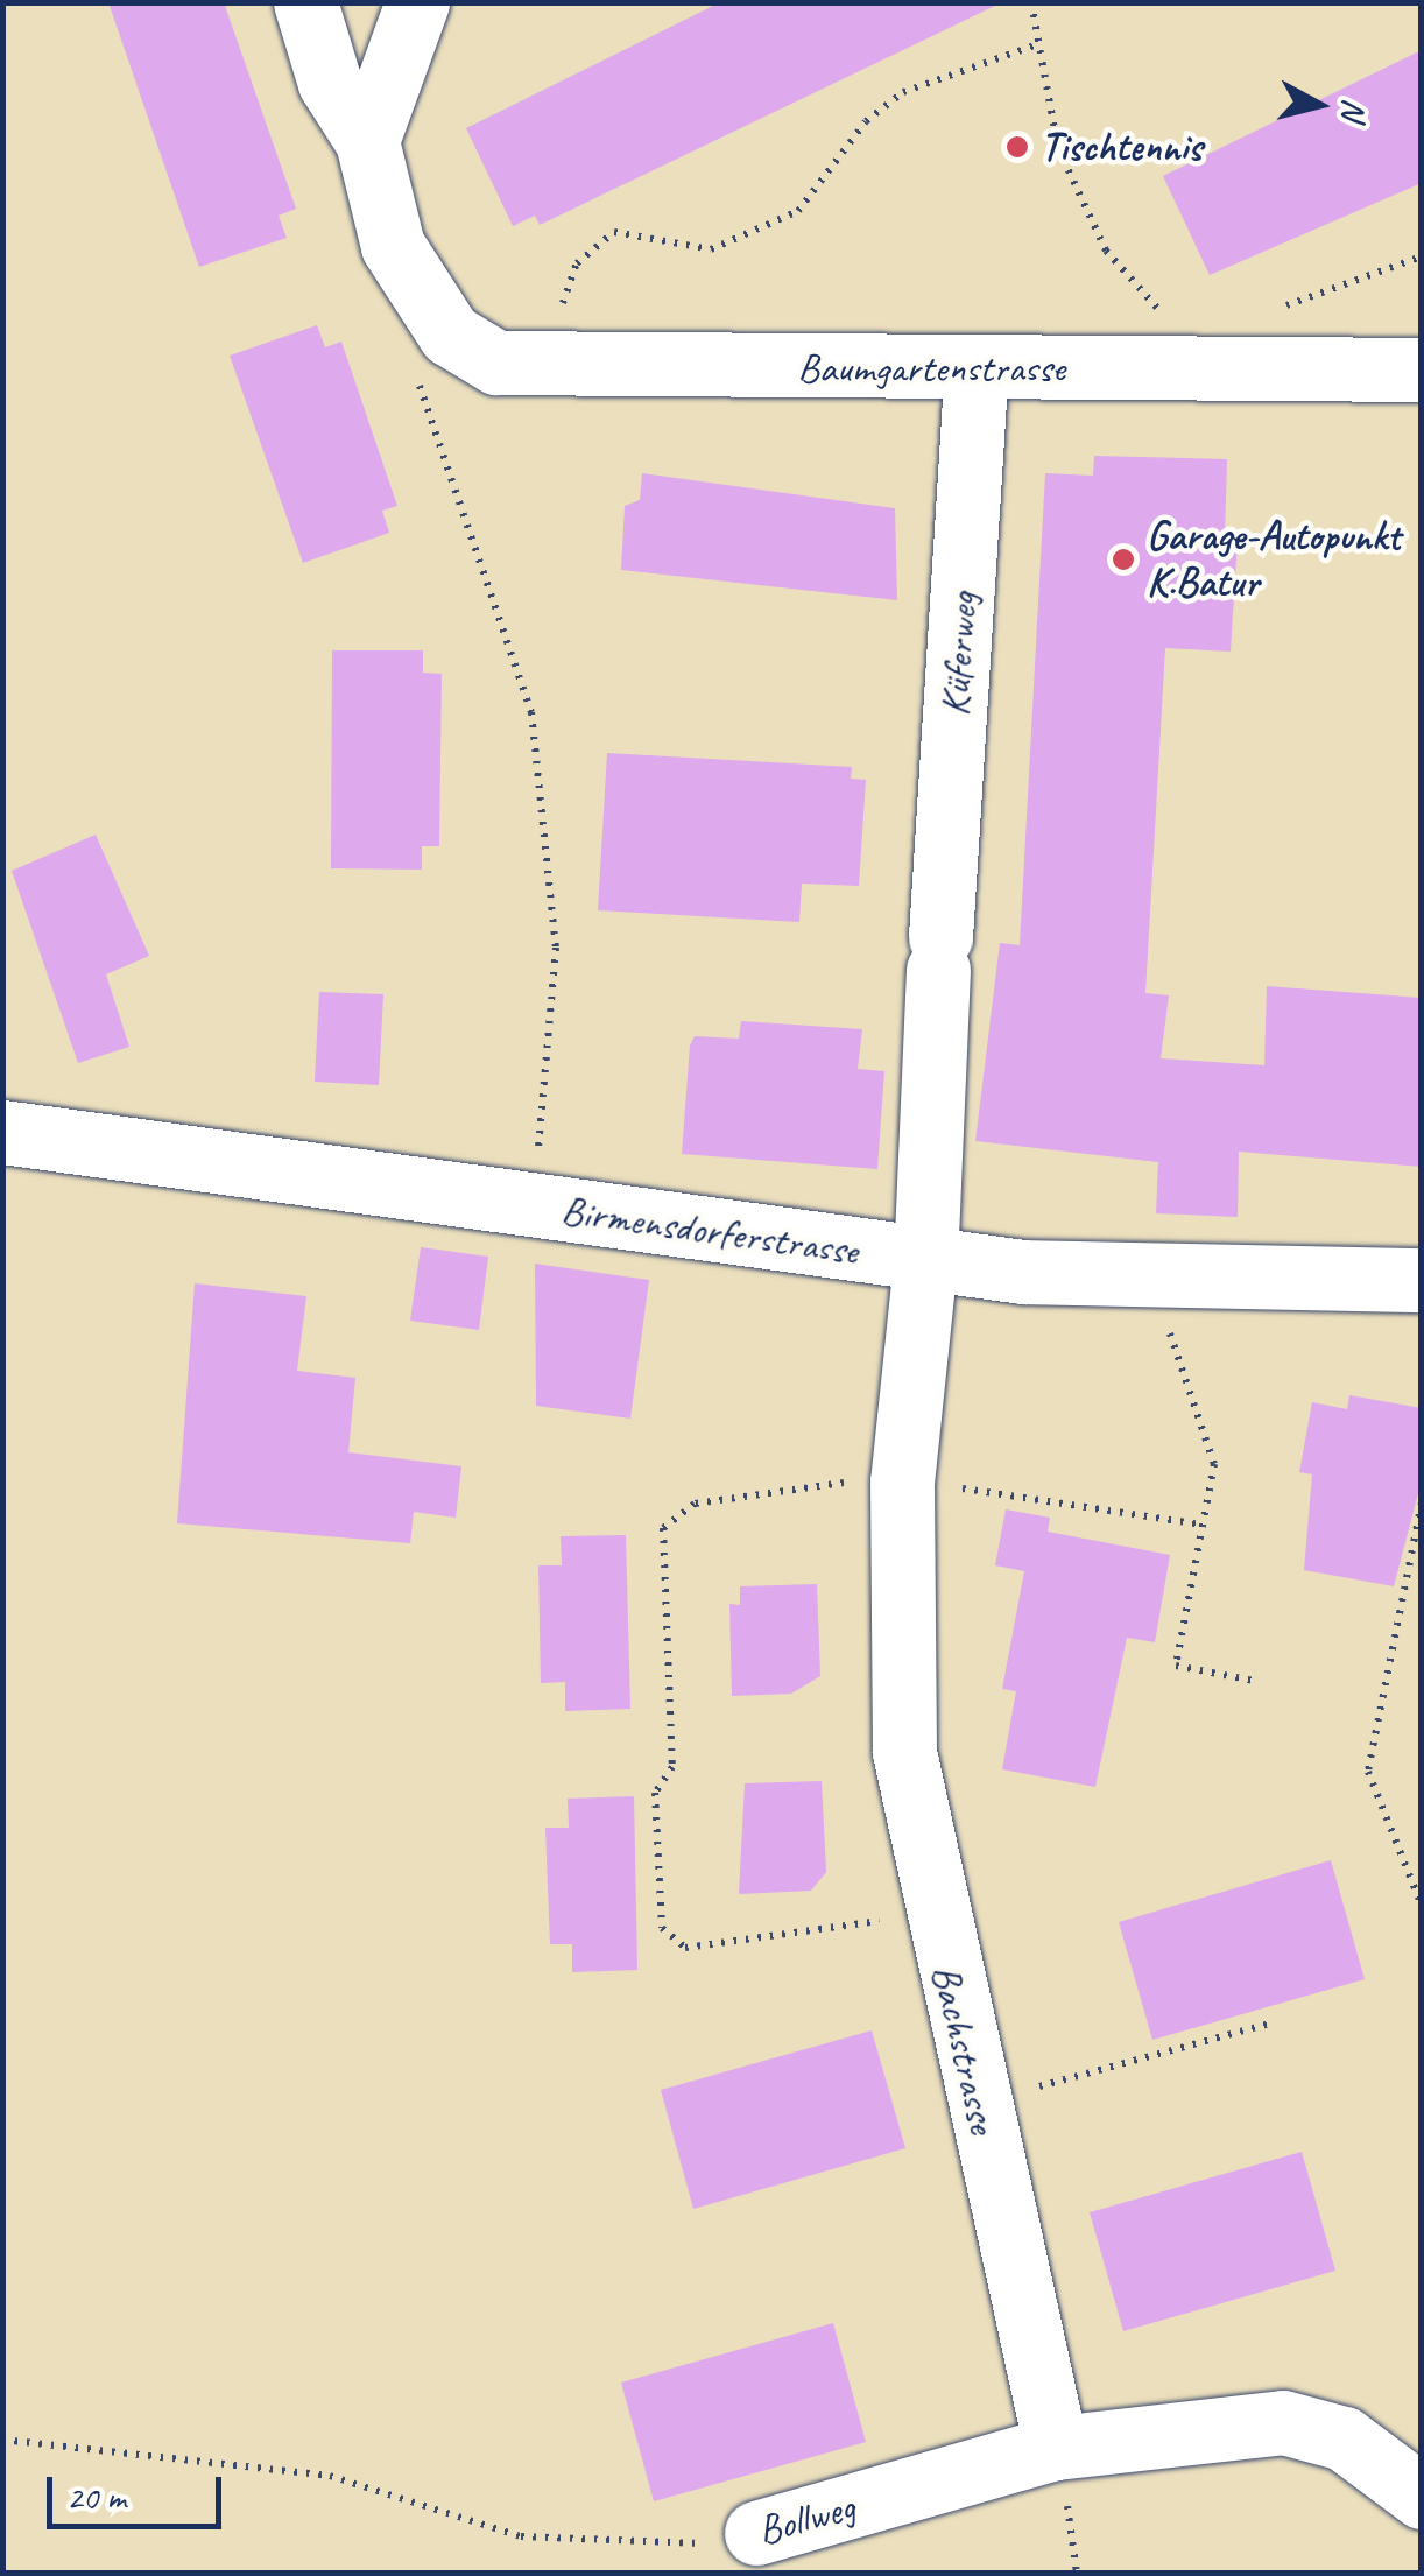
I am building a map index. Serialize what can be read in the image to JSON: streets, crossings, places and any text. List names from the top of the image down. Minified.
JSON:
{"streets":{"street":["Baumgartenstrasse","Küferweg","Birmensdorferstrasse","Bachstrasse","Bollweg"]},"crossings":[["Baumgartenstrasse","Küferweg"],["Küferweg","Birmensdorferstrasse"],["Küferweg","Bachstrasse"],["Birmensdorferstrasse","Bachstrasse"],["Bachstrasse","Bollweg"]],"places":["Tischtennis","Garage-Autopunkt K.Batur"],"scale_bar":"20 m","north":"right"}
